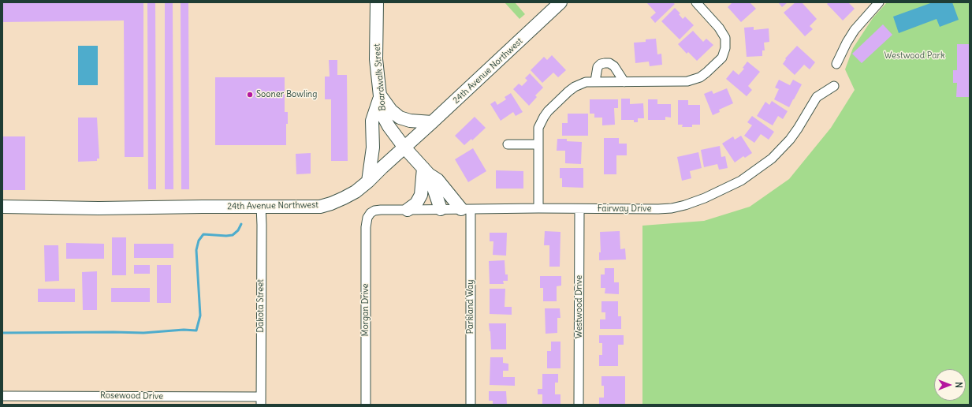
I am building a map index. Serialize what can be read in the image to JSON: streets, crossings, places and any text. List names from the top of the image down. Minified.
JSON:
{"streets":{"main road":["24th Avenue Northwest","Boardwalk Street"],"street":["Fairway Drive","Dakota Street","Parkland Way","Westwood Drive","Morgan Drive","Rosewood Drive"]},"crossings":[["24th Avenue Northwest","Boardwalk Street"],["24th Avenue Northwest","Dakota Street"],["Boardwalk Street","Fairway Drive"],["Boardwalk Street","Parkland Way"],["Fairway Drive","Parkland Way"],["Fairway Drive","Westwood Drive"],["Fairway Drive","Morgan Drive"],["Dakota Street","Rosewood Drive"]],"parks":["Westwood Park"],"places":["Sooner Bowling"],"north":"right"}
